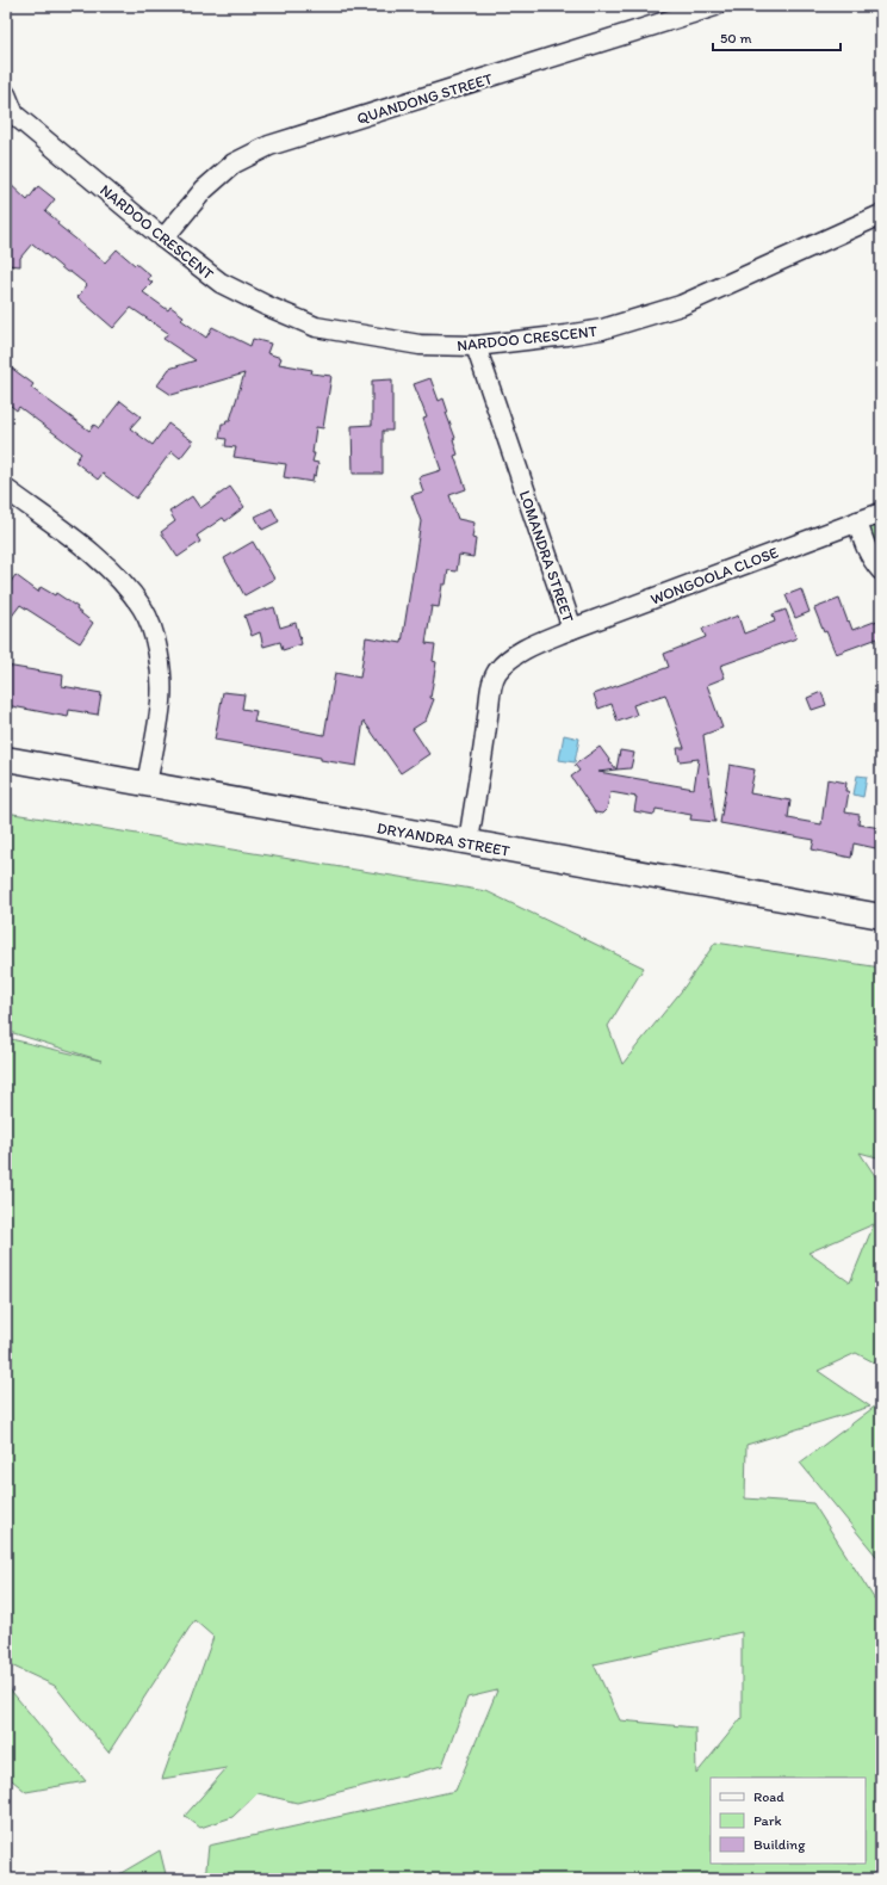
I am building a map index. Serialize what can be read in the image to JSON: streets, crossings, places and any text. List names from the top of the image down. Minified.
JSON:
{"streets":{"street":["QUANDONG STREET","NARDOO CRESCENT","LOMANDRA STREET","WONGOOLA CLOSE","DRYANDRA STREET"]},"crossings":[["QUANDONG STREET","NARDOO CRESCENT"],["NARDOO CRESCENT","LOMANDRA STREET"],["LOMANDRA STREET","WONGOOLA CLOSE"],["LOMANDRA STREET","DRYANDRA STREET"]],"legend":["Road","Park","Building"],"scale_bar":"50 m"}
